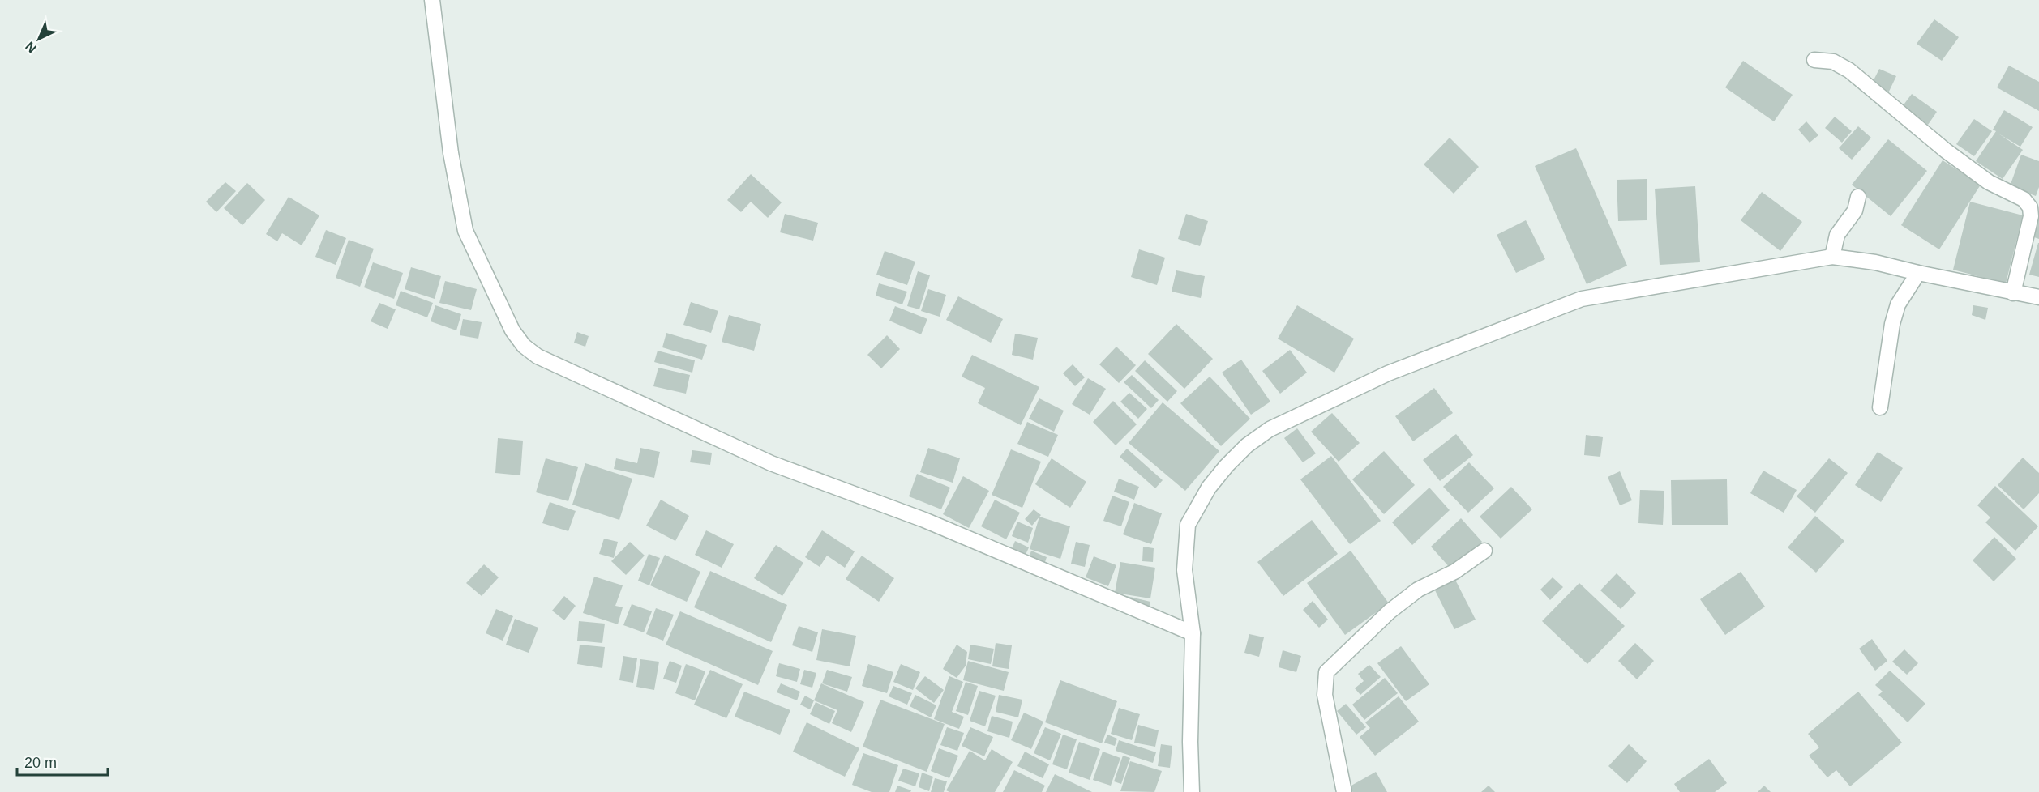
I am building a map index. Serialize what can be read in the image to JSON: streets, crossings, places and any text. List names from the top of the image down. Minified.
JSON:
{"scale_bar":"20 m","north":"bottom left"}
